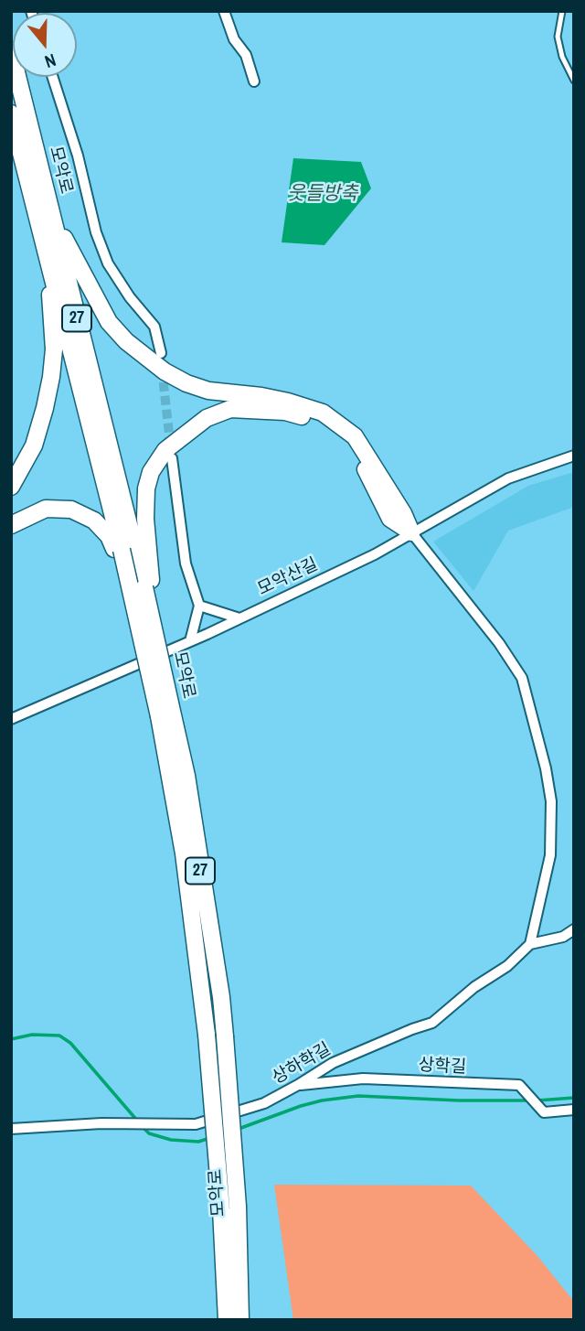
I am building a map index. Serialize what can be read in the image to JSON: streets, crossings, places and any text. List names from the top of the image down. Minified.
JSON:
{"streets":{"main road":["모악로","27"],"street":["모악산길","상하학길","상학길"]},"crossings":[["상하학길","상학길"]],"water":["웃들방축"],"north":"bottom"}
